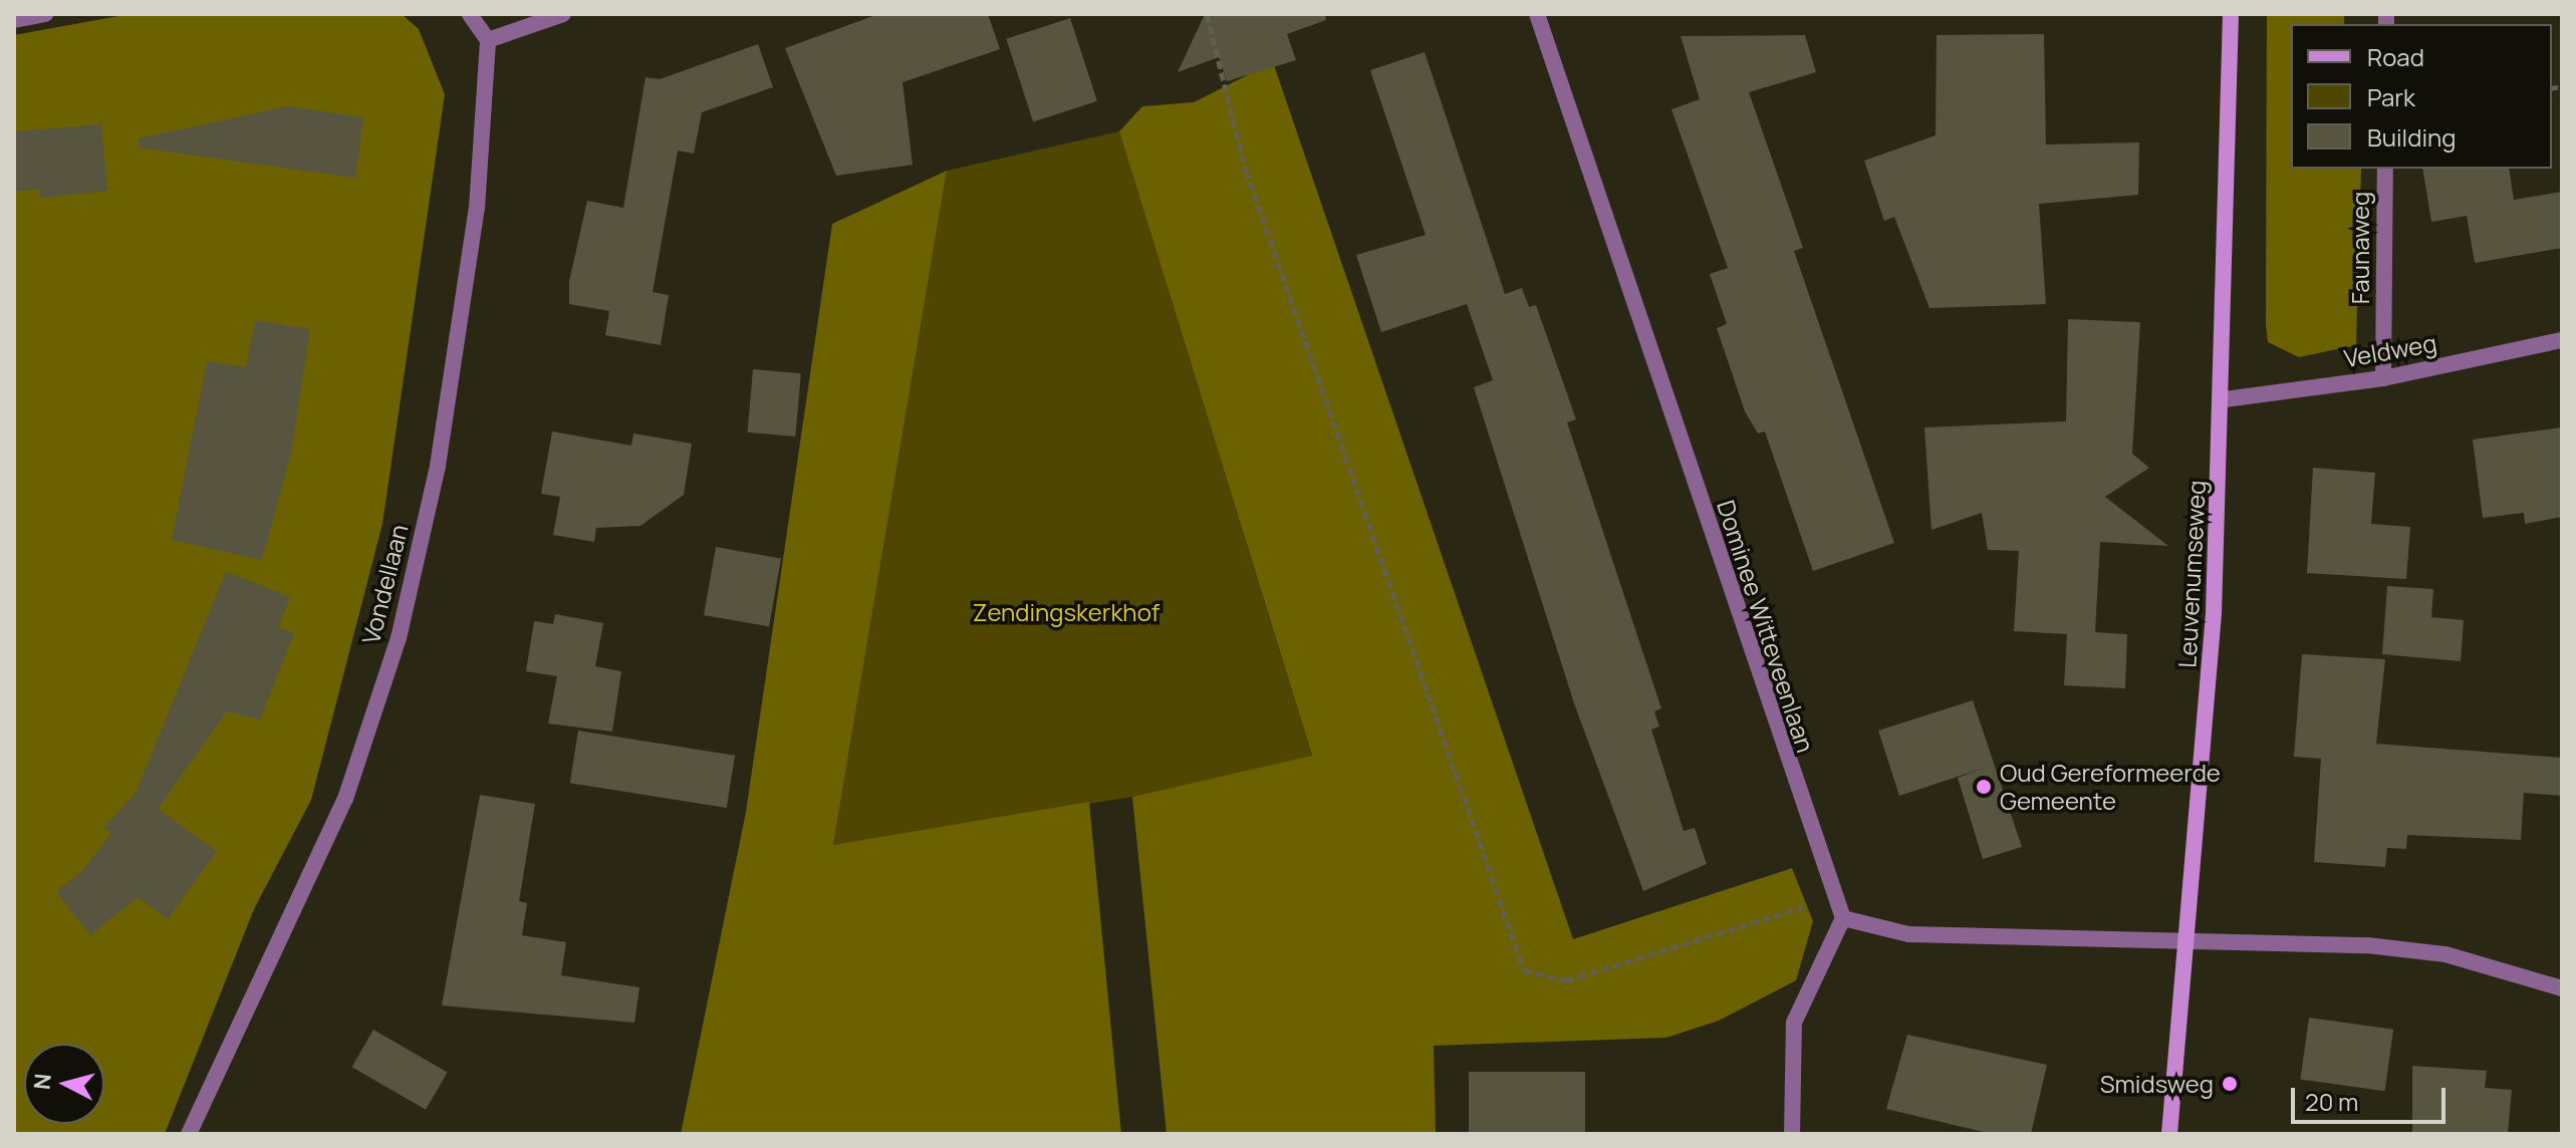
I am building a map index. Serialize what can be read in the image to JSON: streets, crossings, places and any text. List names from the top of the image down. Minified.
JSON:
{"streets":{"main road":["Leuvenumseweg"],"street":["Faunaweg","Veldweg","Vondellaan","Dominee Witteveenlaan"]},"crossings":[["Faunaweg","Veldweg"],["Veldweg","Leuvenumseweg"]],"parks":["Zendingskerkhof"],"places":["Oud Gereformeerde Gemeente","Smidsweg"],"legend":["Road","Park","Building"],"scale_bar":"20 m","north":"left"}
